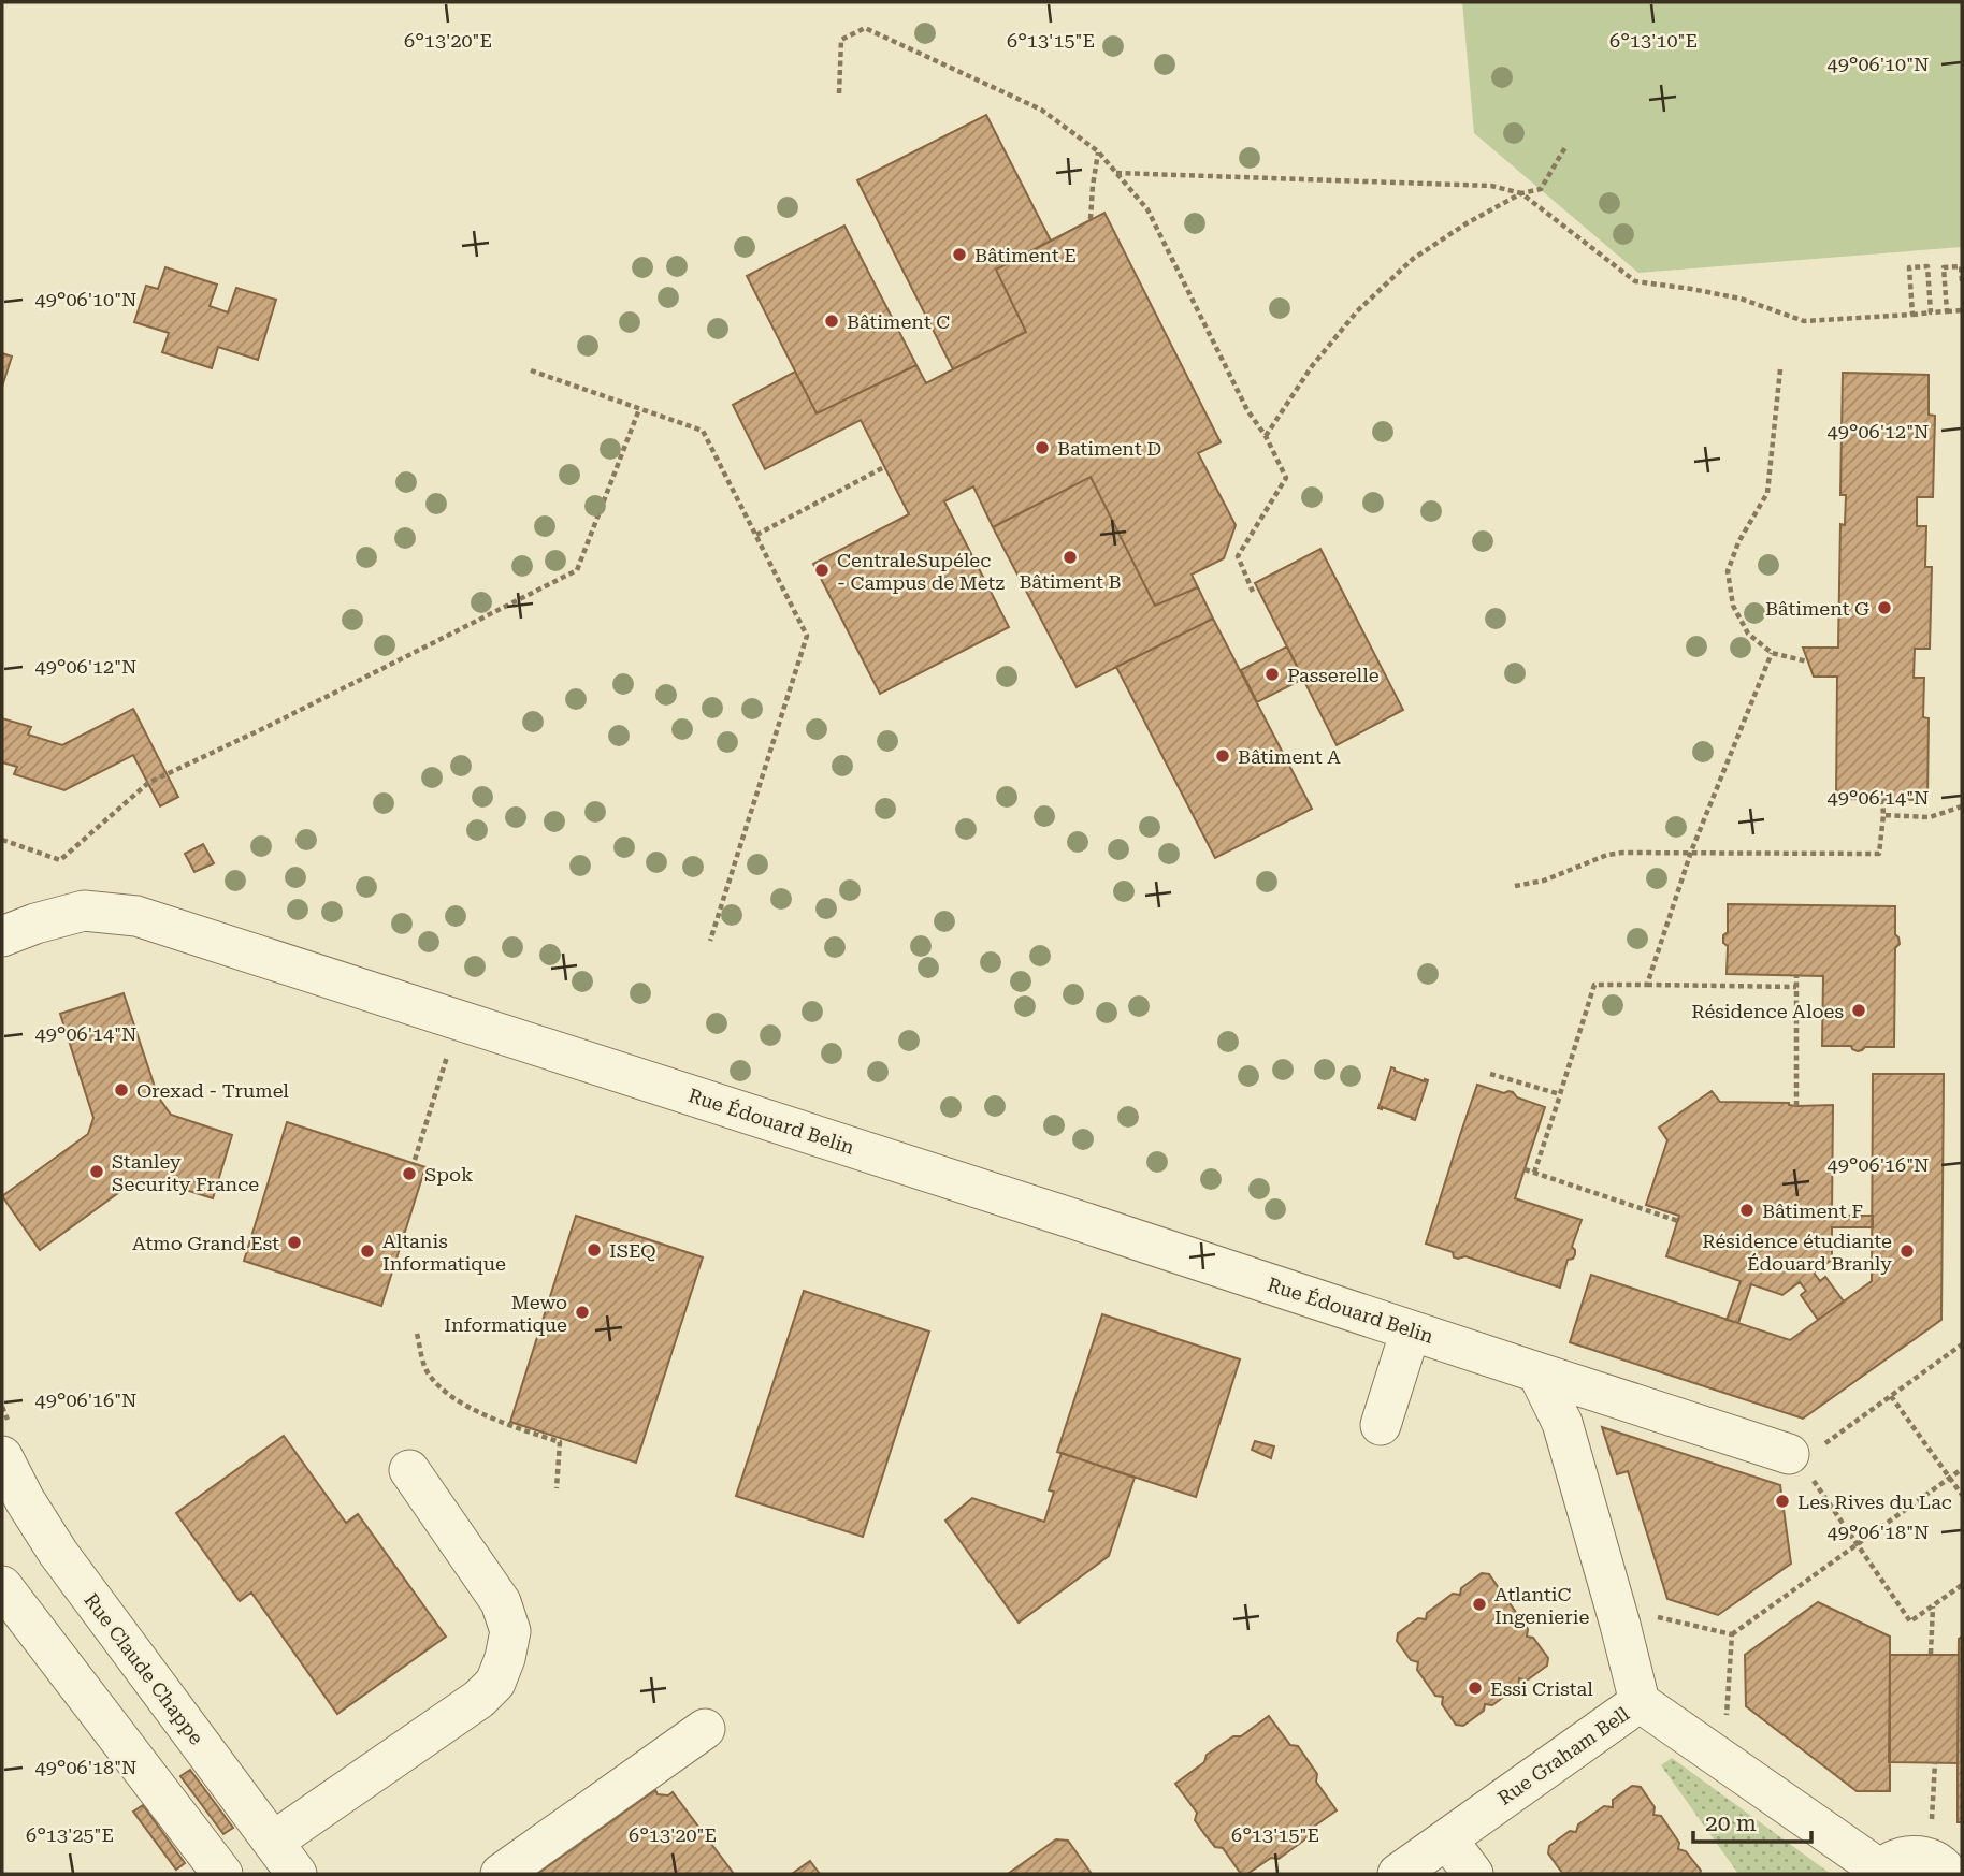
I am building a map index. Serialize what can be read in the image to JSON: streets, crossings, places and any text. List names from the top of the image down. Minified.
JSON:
{"streets":{"street":["Rue Édouard Belin","Rue Claude Chappe","Rue Graham Bell"]},"crossings":[["Rue Édouard Belin","Rue Graham Bell"]],"places":["Bâtiment E","Bâtiment C","Batiment D","Bâtiment B","CentraleSupélec - Campus de Metz","Bâtiment G","Passerelle","Bâtiment A","Résidence Aloes","Orexad - Trumel","Stanley Security France","Spok","Bâtiment F","Atmo Grand Est","ISEQ","Altanis Informatique","Résidence étudiante Édouard Branly","Mewo Informatique","Les Rives du Lac","AtlantiC Ingenierie","Essi Cristal"],"scale_bar":"20 m","coordinates":["6°13'20\"E","6°13'15\"E","6°13'10\"E","49°06'10\"N","49°06'12\"N","49°06'14\"N","49°06'16\"N","49°06'18\"N","6°13'25\"E"]}
